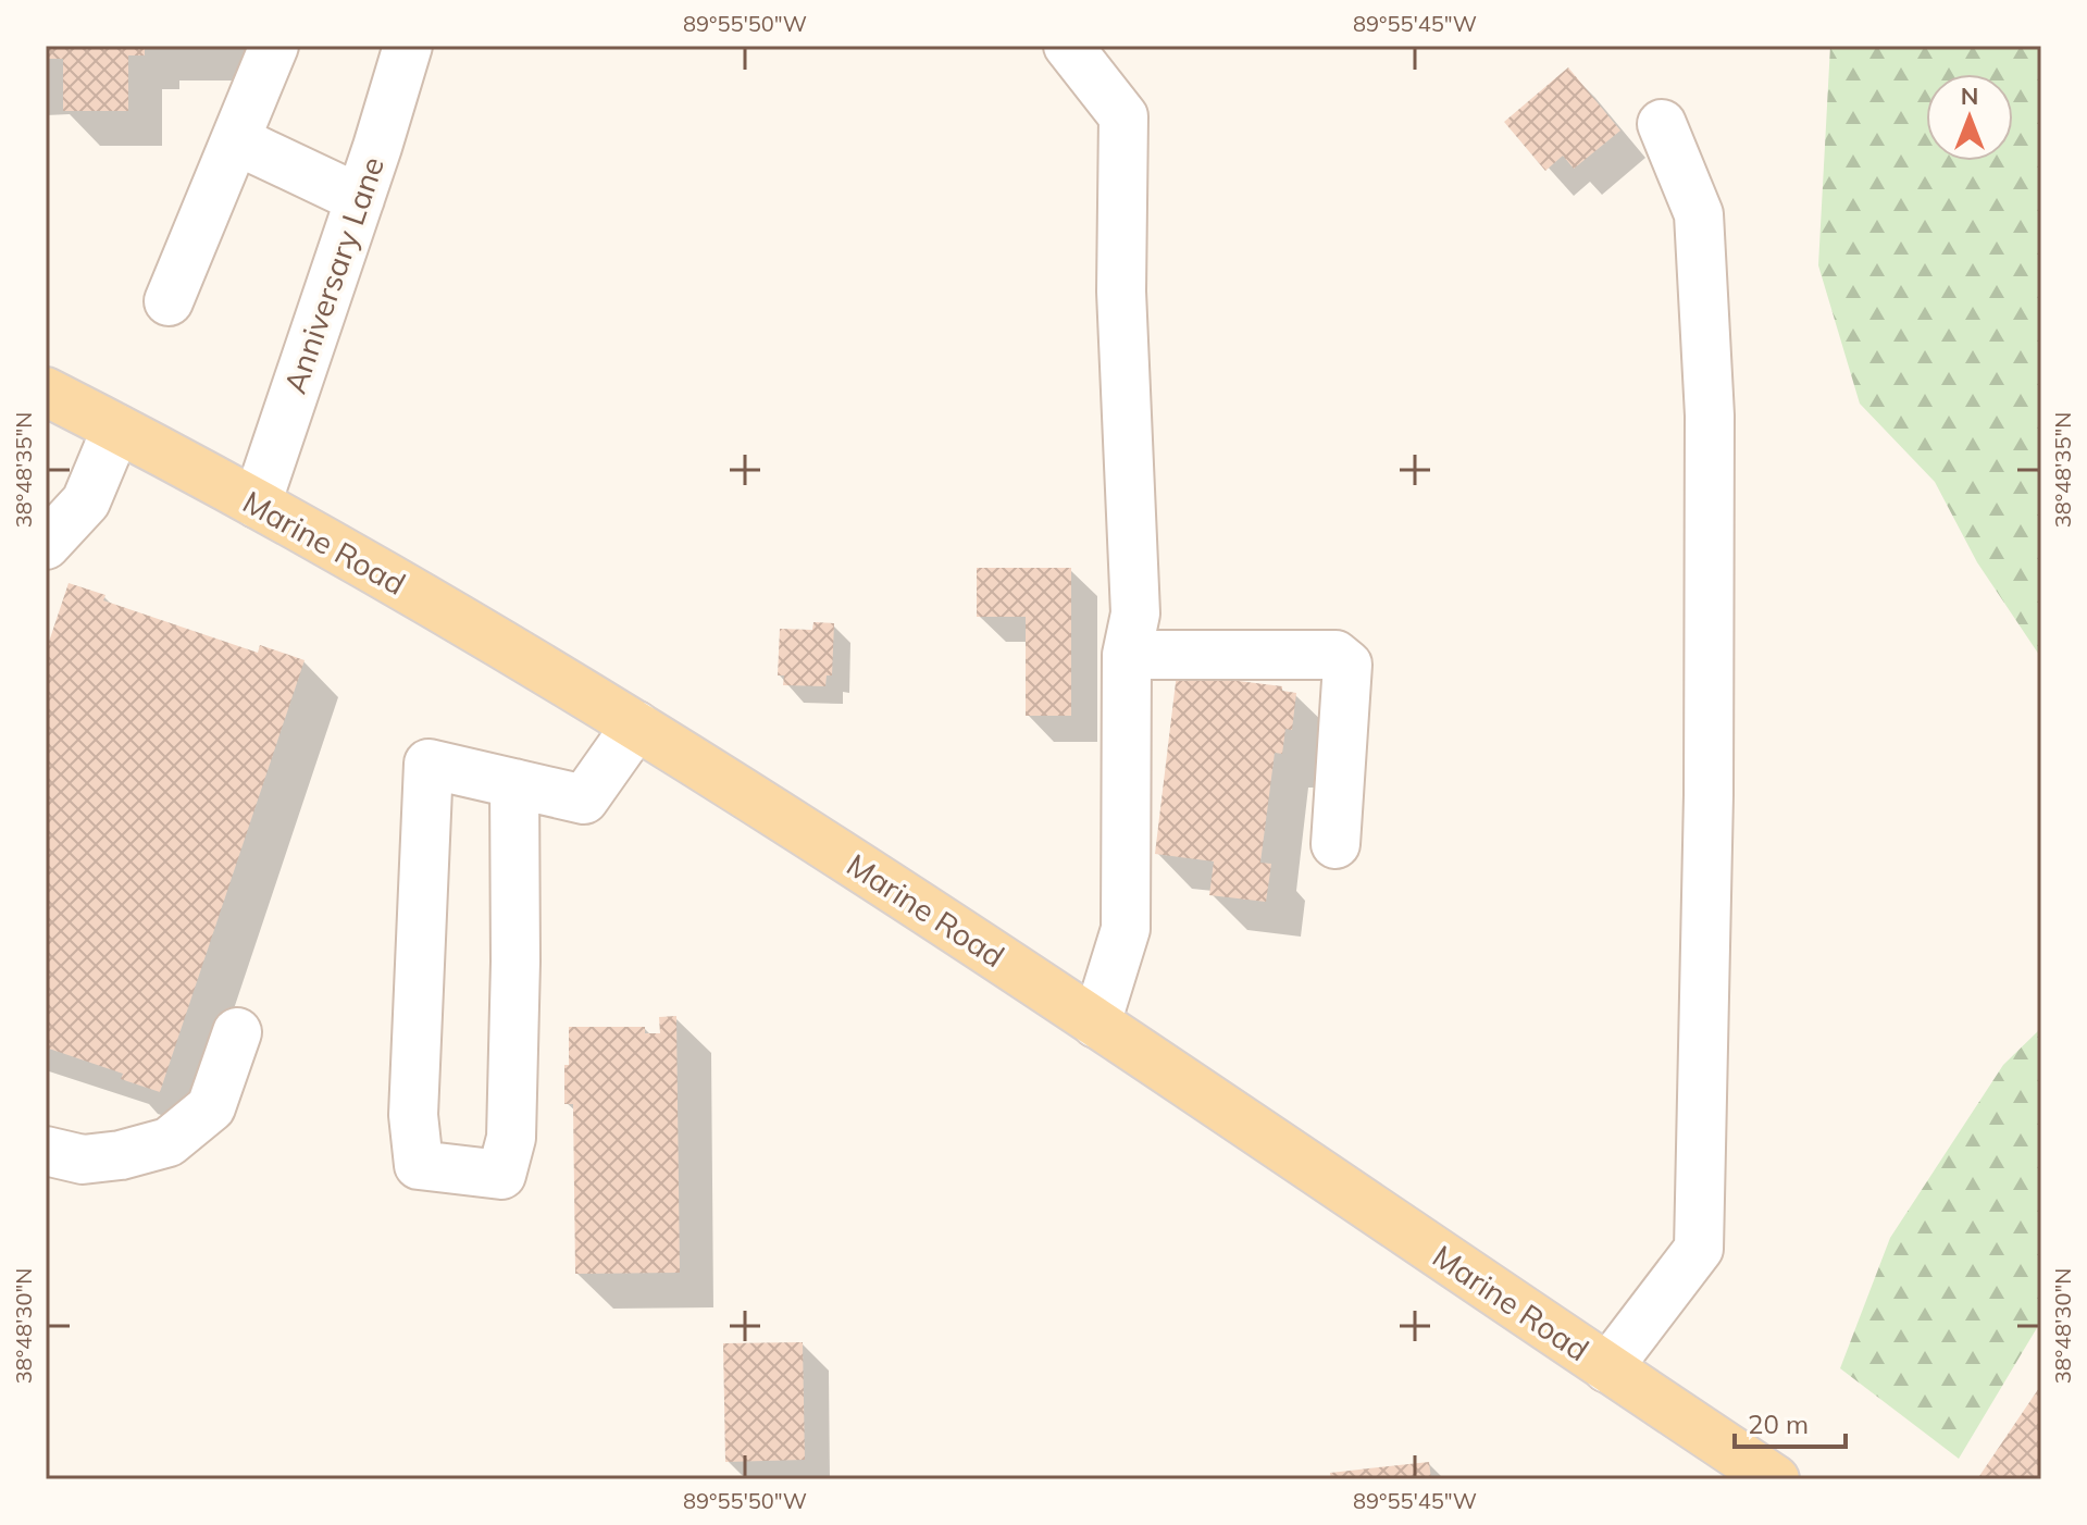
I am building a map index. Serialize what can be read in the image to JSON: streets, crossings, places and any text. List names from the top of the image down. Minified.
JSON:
{"streets":{"main road":["Marine Road"],"street":["Anniversary Lane"]},"crossings":[["Anniversary Lane","Marine Road"]],"scale_bar":"20 m","north":"top","coordinates":["89°55'50\"W","89°55'45\"W","38°48'35\"N","38°48'30\"N"]}
